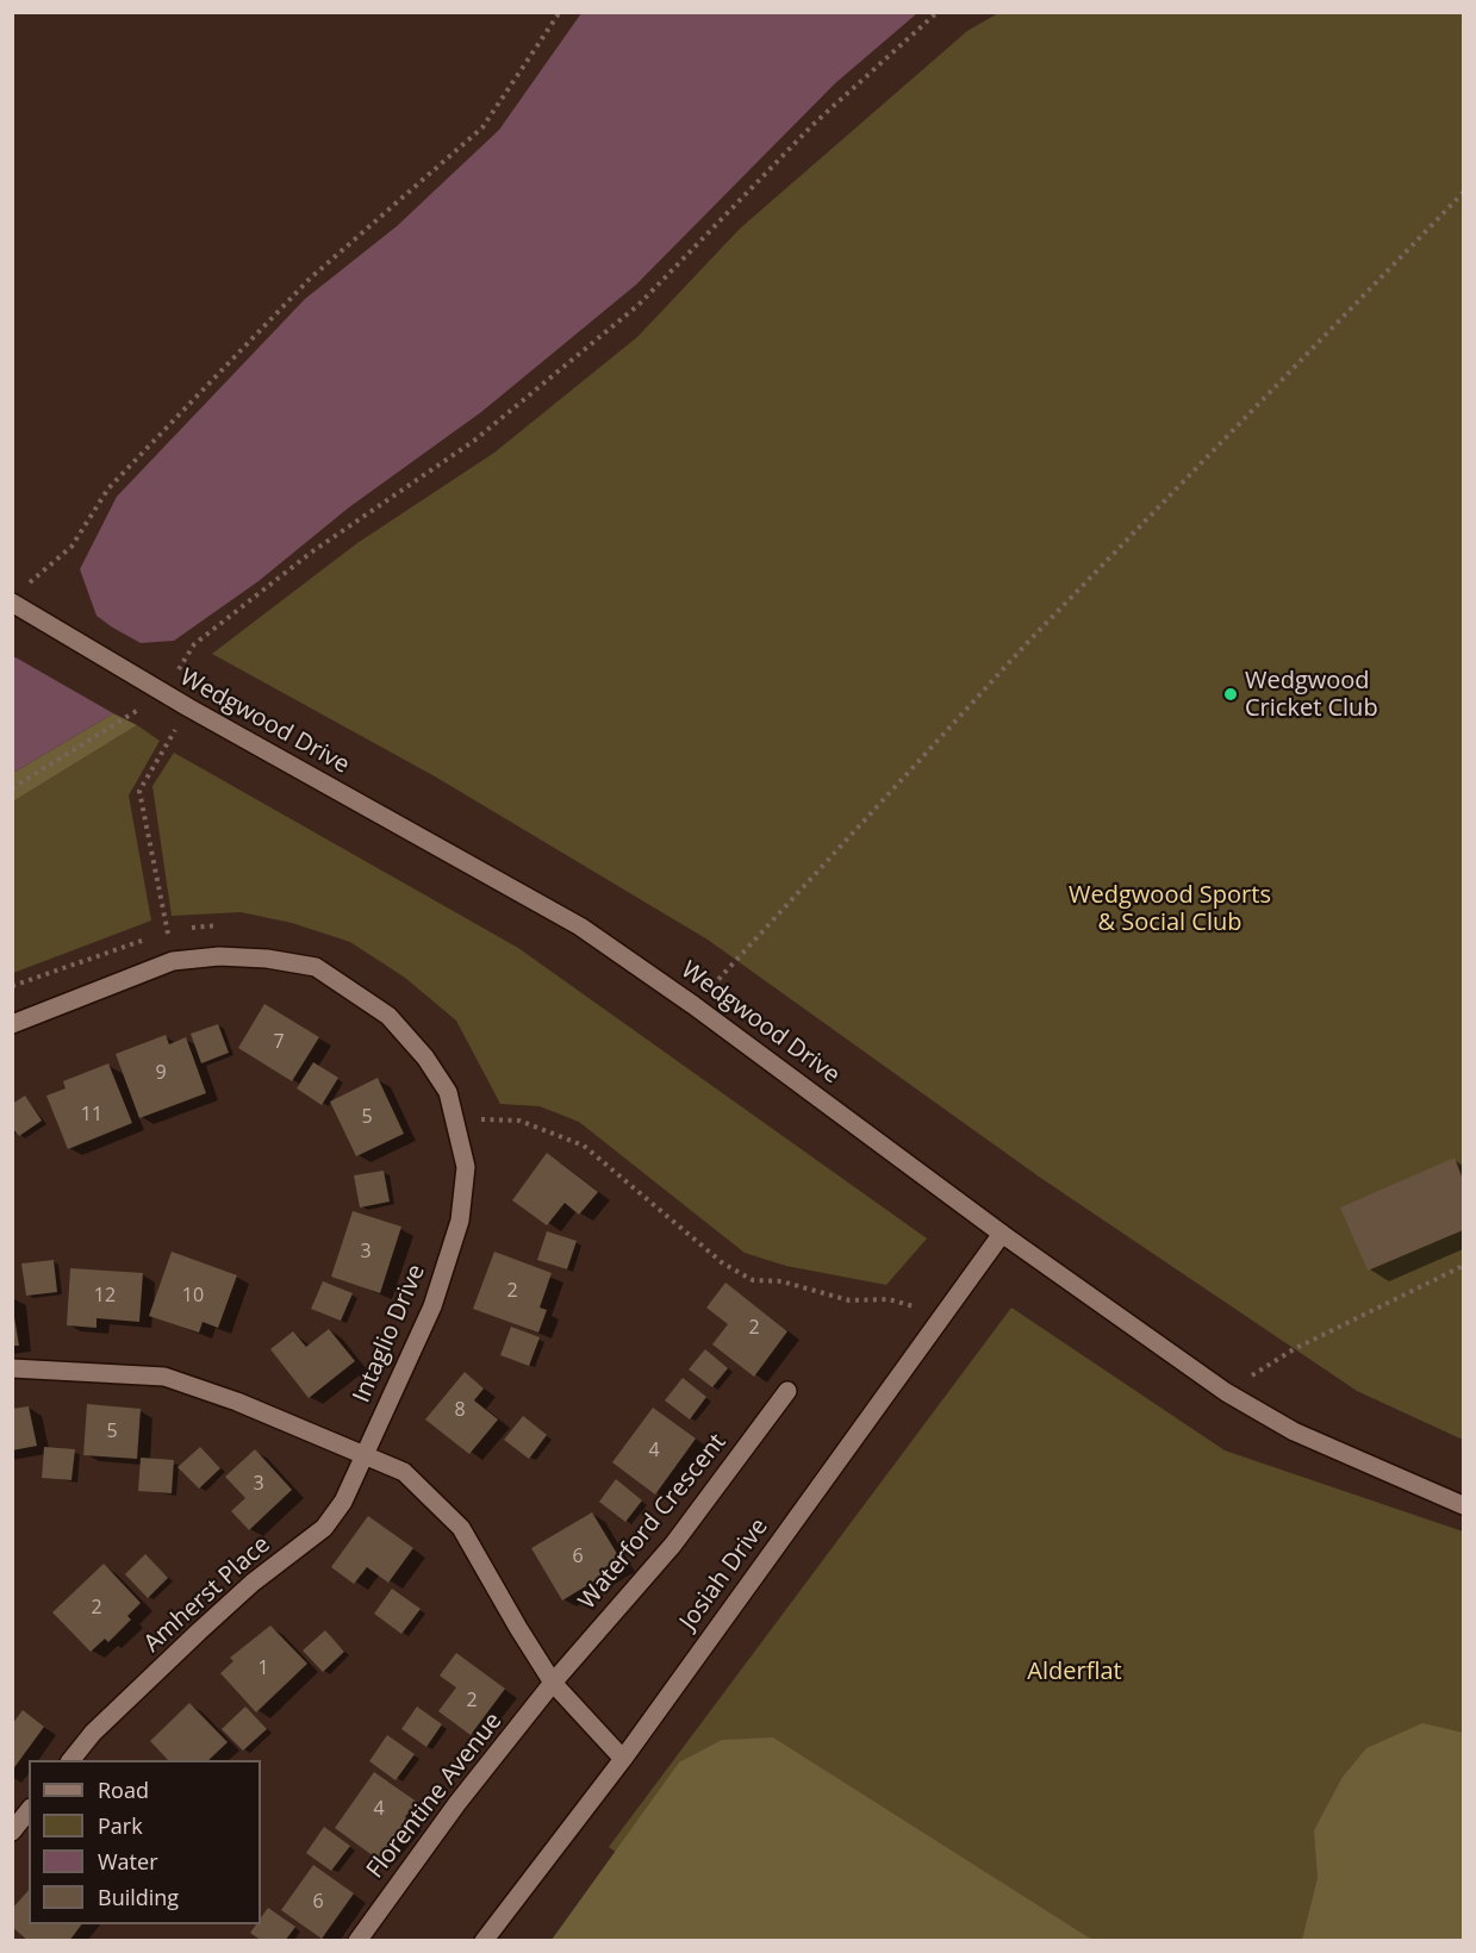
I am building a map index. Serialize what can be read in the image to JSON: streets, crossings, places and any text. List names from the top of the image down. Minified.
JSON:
{"streets":{"street":["Wedgwood Drive","Intaglio Drive","Waterford Crescent","Josiah Drive","Amherst Place","Florentine Avenue"]},"crossings":[["Wedgwood Drive","Josiah Drive"],["Intaglio Drive","Amherst Place"],["Waterford Crescent","Florentine Avenue"]],"parks":["Wedgwood Sports & Social Club","Alderflat"],"places":["Wedgwood Cricket Club"],"house_numbers":["7","9","11","5","3","2","12","10","2","8","5","4","3","6","2","1","2","4","6"],"legend":["Road","Park","Water","Building"]}
